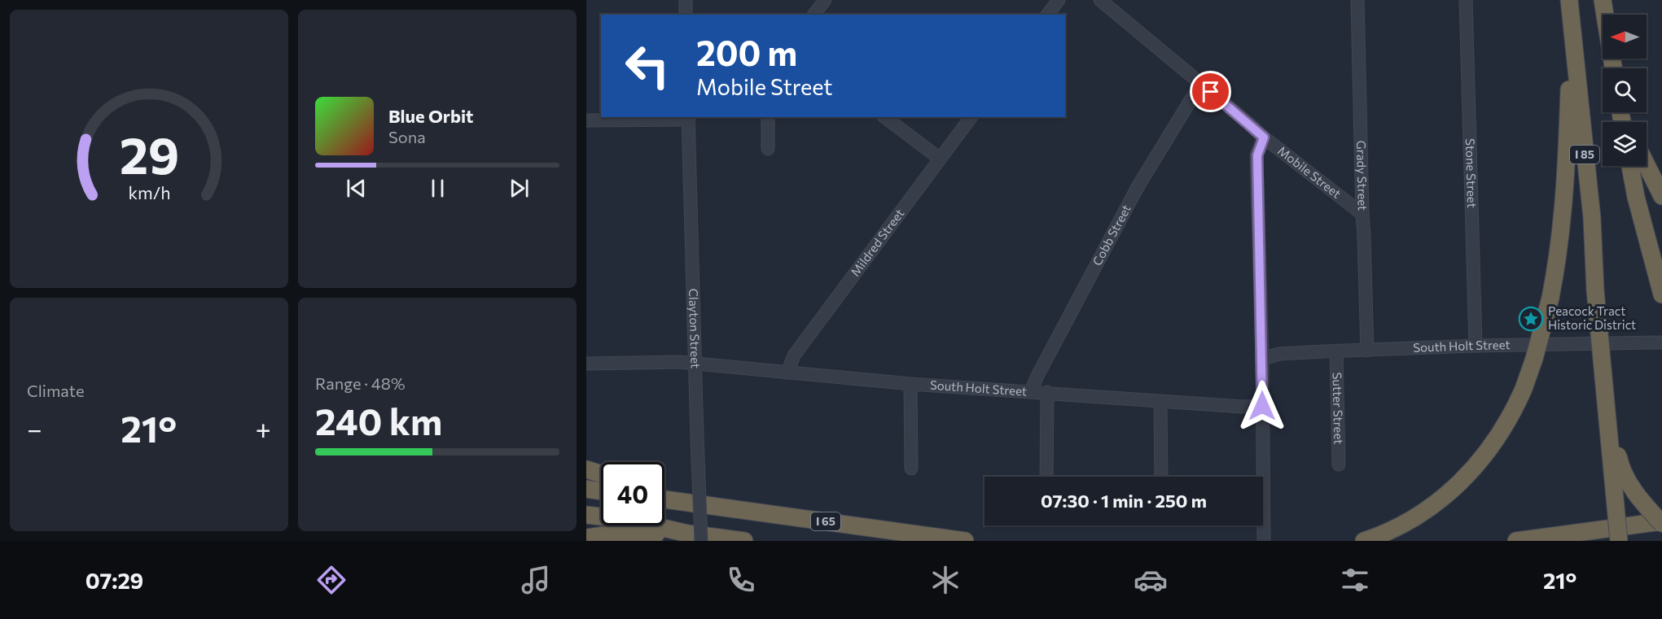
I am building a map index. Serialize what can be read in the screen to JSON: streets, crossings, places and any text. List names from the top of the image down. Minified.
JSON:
{"streets":{"highway":["I 85","I 65"],"street":["Mobile Street","Stone Street","Grady Street","Cobb Street","Mildred Street","Clayton Street","South Holt Street","Sutter Street"]},"crossings":[["Mobile Street","Grady Street"],["Mobile Street","Cobb Street"],["Stone Street","South Holt Street"],["Grady Street","South Holt Street"],["Cobb Street","South Holt Street"],["Mildred Street","South Holt Street"],["Clayton Street","South Holt Street"],["South Holt Street","Sutter Street"]],"places":{"place":["Peacock Tract Historic District"]},"north":"left","page":{"turn":["200 m","Mobile Street"],"song":["Blue Orbit","Sona"],"tile":["Climate",["Range · 48%","240 km"]],"heat":["−","21°","+"],"limit":"40","trip":"07:30 · 1 min · 250 m","tabs":["07:29","21°"],"gauge":["29","km/h"]}}
